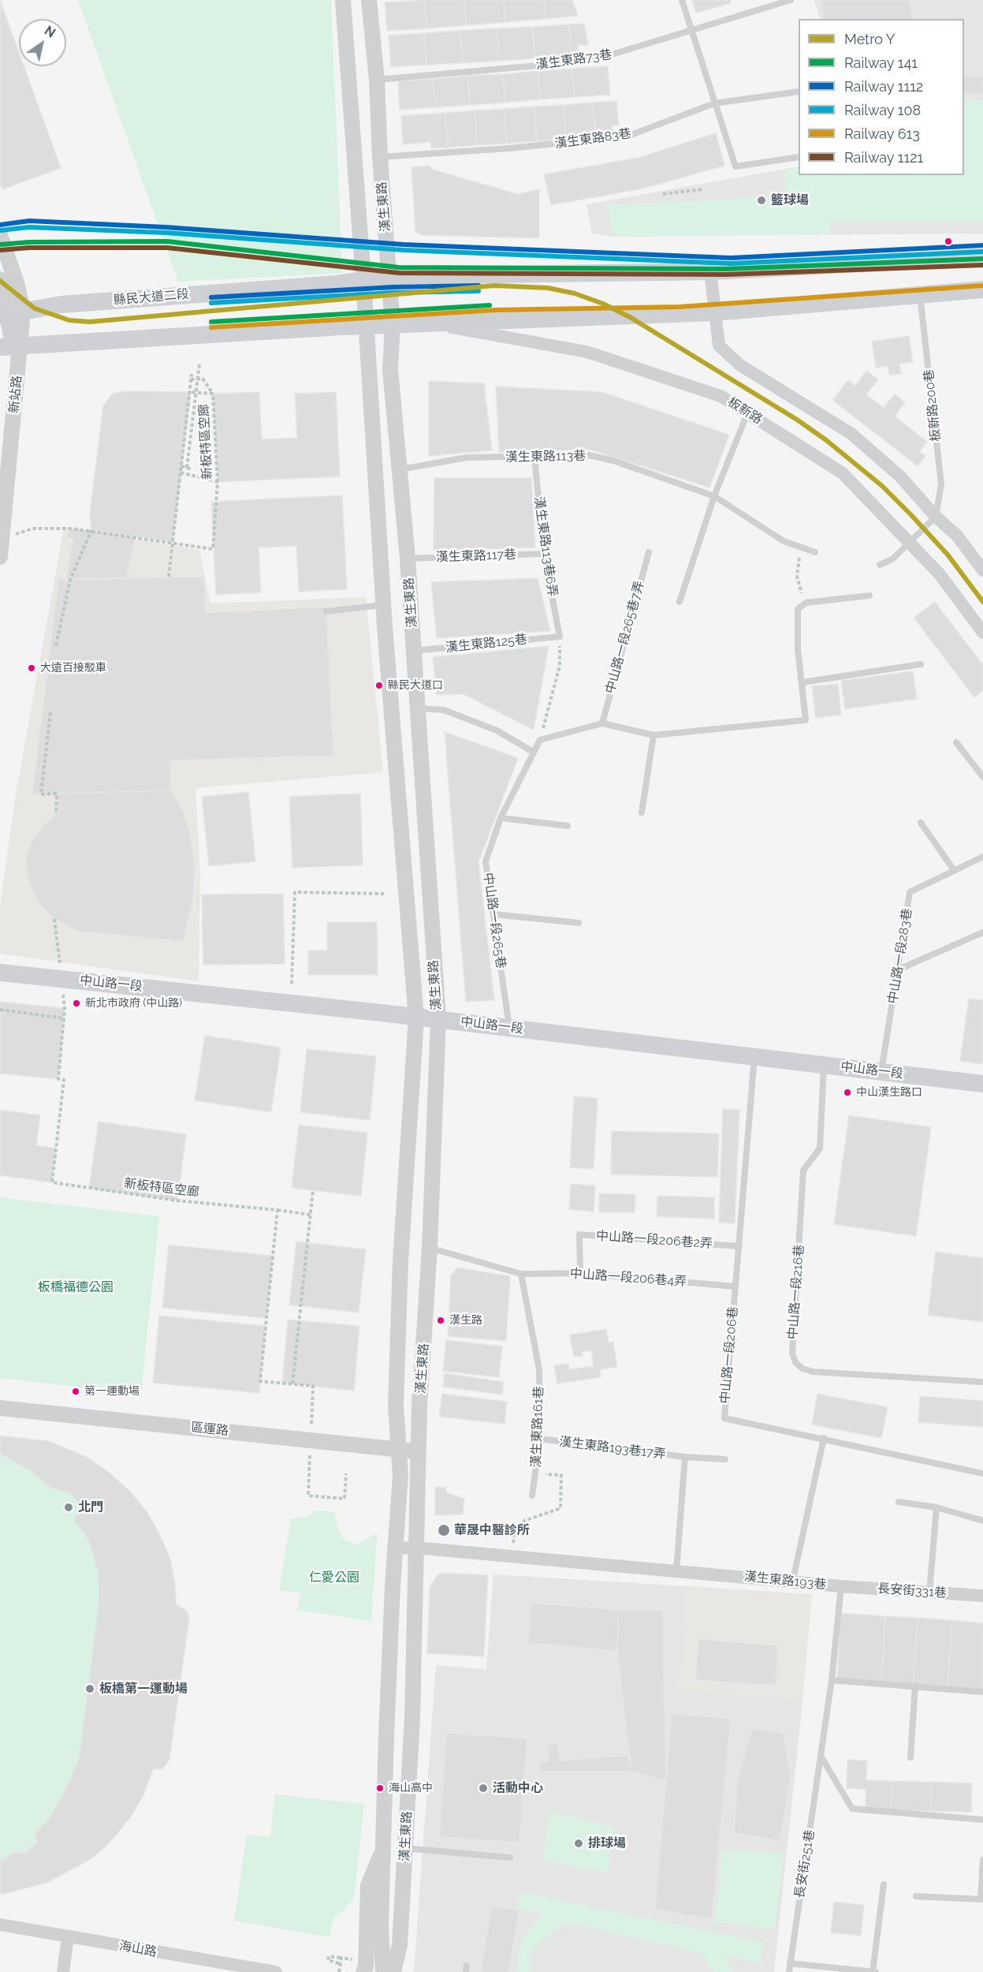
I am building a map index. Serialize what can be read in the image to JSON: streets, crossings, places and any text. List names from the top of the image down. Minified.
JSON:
{"streets":{"main road":["縣民大道二段","中山路一段"],"street":["漢生東路","新站路","板新路","區運路","漢生東路193巷","長安街331巷","海山路"],"lane":["漢生東路73巷","漢生東路83巷","板新路200巷","漢生東路113巷","漢生東路113巷6弄","漢生東路117巷","中山路一段265巷7弄","漢生東路125巷","中山路一段265巷","中山路一段283巷","中山路一段206巷2弄","中山路一段206巷4弄","中山路一段216巷","中山路一段206巷","漢生東路161巷","漢生東路193巷17弄","長安街251巷"],"path":["新板特區空廊"]},"crossings":[["漢生東路73巷","漢生東路"],["漢生東路83巷","漢生東路"],["漢生東路","縣民大道二段"],["漢生東路","漢生東路113巷"],["漢生東路","漢生東路117巷"],["漢生東路","漢生東路125巷"],["漢生東路","中山路一段"],["漢生東路","中山路一段206巷4弄"],["漢生東路","區運路"],["漢生東路","漢生東路193巷"],["縣民大道二段","新站路"],["漢生東路113巷","漢生東路113巷6弄"],["漢生東路113巷6弄","漢生東路117巷"],["漢生東路113巷6弄","漢生東路125巷"],["中山路一段265巷","中山路一段"],["中山路一段283巷","中山路一段"],["中山路一段","中山路一段216巷"],["中山路一段","中山路一段206巷"],["中山路一段206巷2弄","中山路一段206巷4弄"],["中山路一段206巷2弄","中山路一段206巷"],["中山路一段206巷4弄","中山路一段206巷"],["中山路一段206巷4弄","漢生東路161巷"],["漢生東路161巷","漢生東路193巷17弄"],["漢生東路161巷","漢生東路193巷"],["漢生東路193巷","長安街331巷"],["漢生東路193巷","長安街251巷"]],"parks":["板橋福德公園","仁愛公園"],"places":["籃球場","大遠百接駁車","縣民大道口","新北市政府 (中山路)","中山漢生路口","漢生路","第一運動場","北門","華晟中醫診所","板橋第一運動場","海山高中","活動中心","排球場"],"lines":["rail line 1112","rail line 108","rail line 141","rail line 1121","metro line Y","rail line 613"],"legend":["Metro Y","Railway 141","Railway 1112","Railway 108","Railway 613","Railway 1121"],"north":"top right"}
